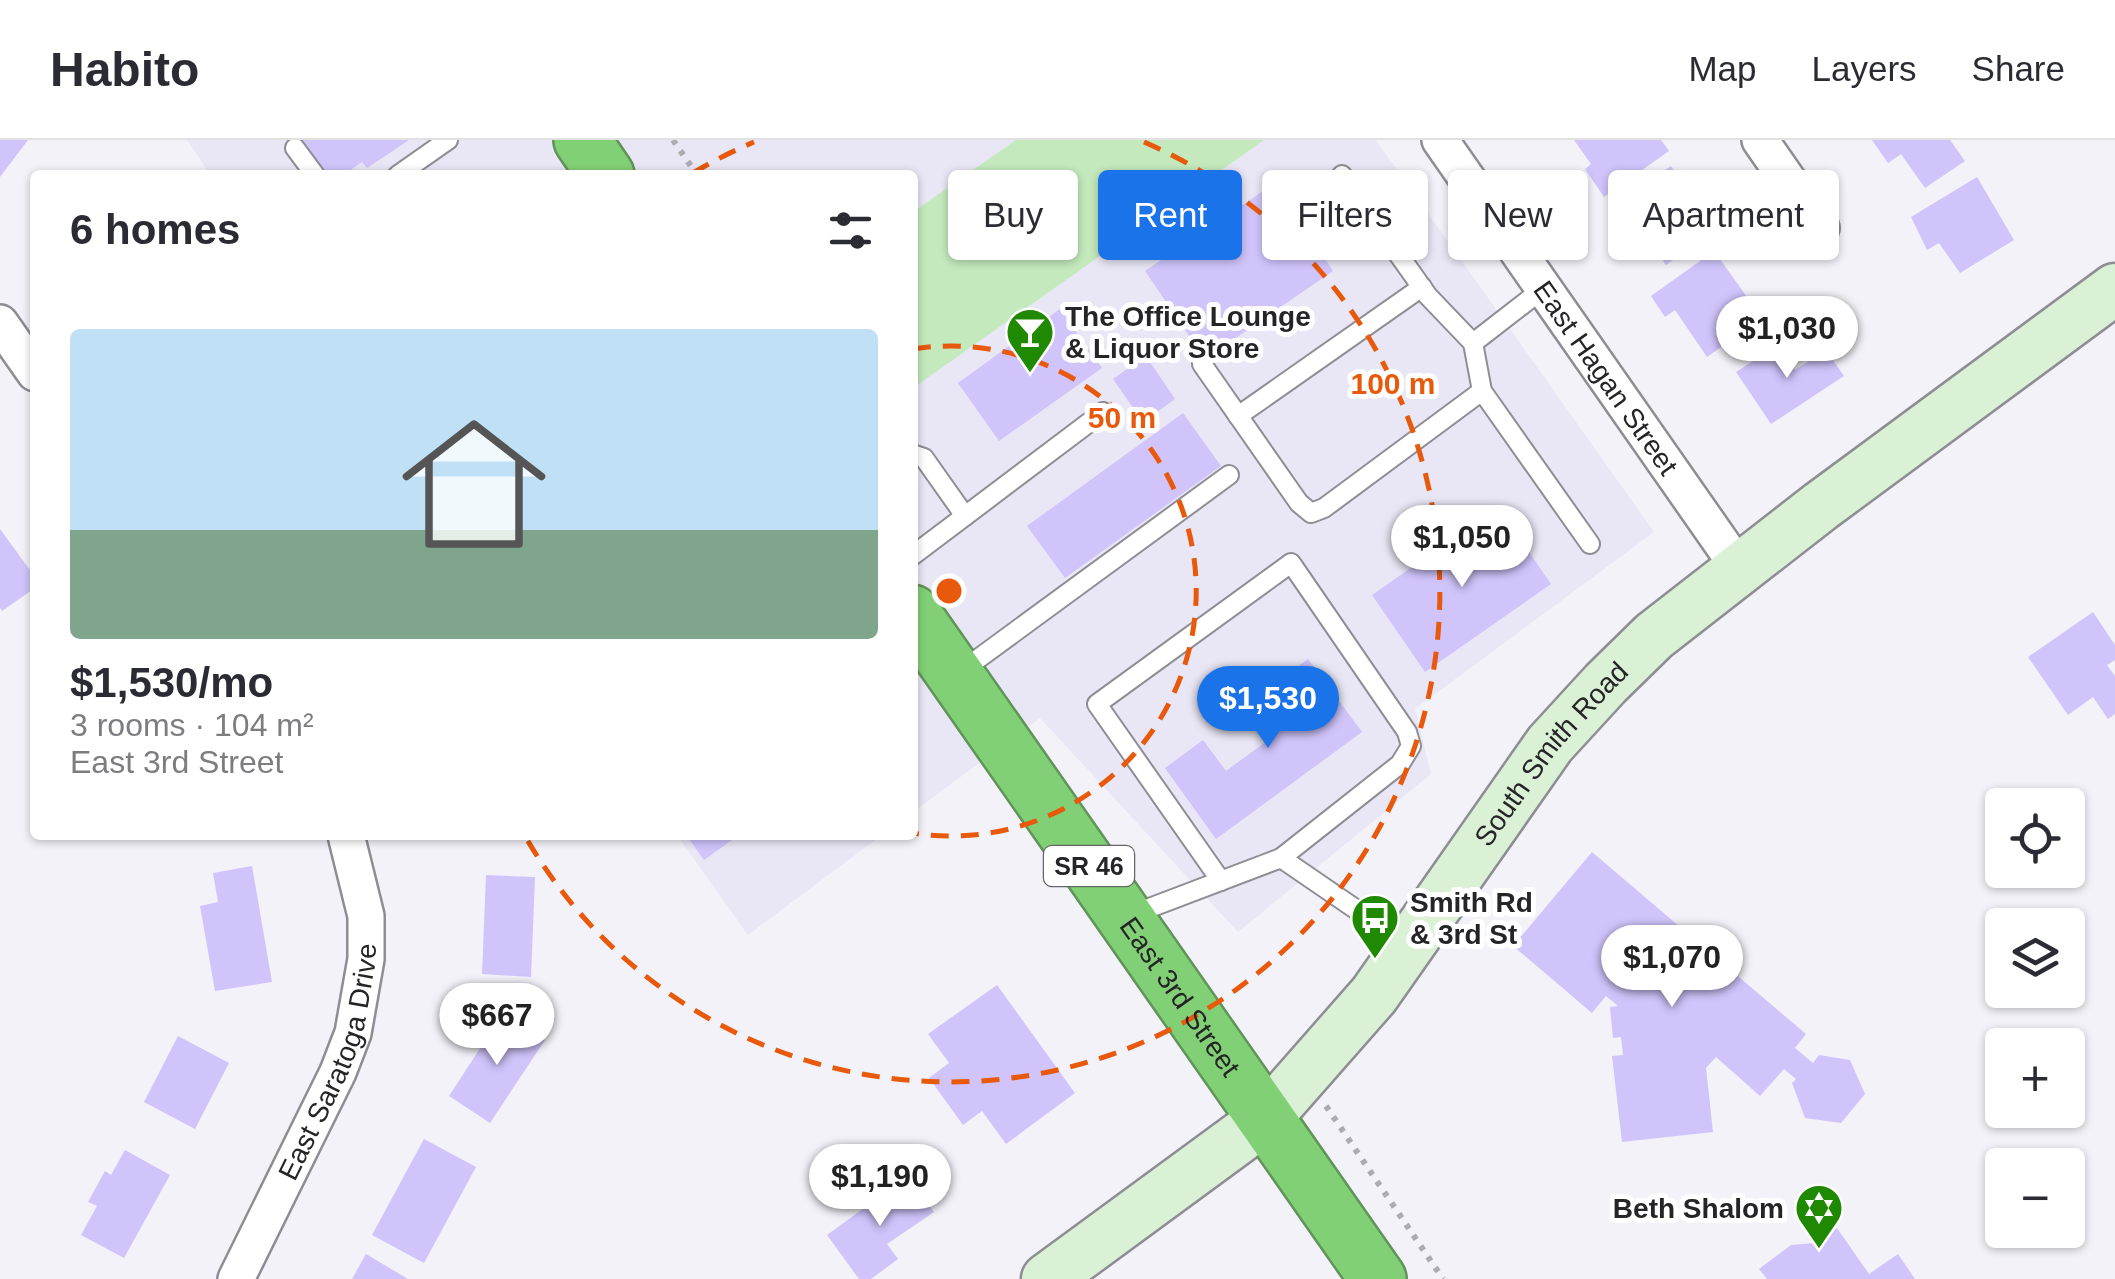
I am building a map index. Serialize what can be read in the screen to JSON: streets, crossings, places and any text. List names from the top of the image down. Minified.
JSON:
{"streets":{"highway":["SR 46","East 3rd Street"],"main road":["South Smith Road"],"street":["East Hagan Street","East Saratoga Drive"]},"crossings":[["East Hagan Street","South Smith Road"],["South Smith Road","East 3rd Street"]],"places":{"bar":["The Office Lounge & Liquor Store"],"bus stop":["Smith Rd & 3rd St"],"synagogue":["Beth Shalom"]},"page":{"header":"Habito","nav":["Map","Layers","Share"],"chip":["Buy","Rent","Filters","New","Apartment"],"heading":"6 homes","list":[{"name":"$1,530/mo","note":"3 rooms · 104 m² · East 3rd Street"}],"price":["$1,030","$1,050","$1,530","$1,070","$667","$1,190"],"map_buttons":["+","−"]},"rings":["100 m","50 m"]}
